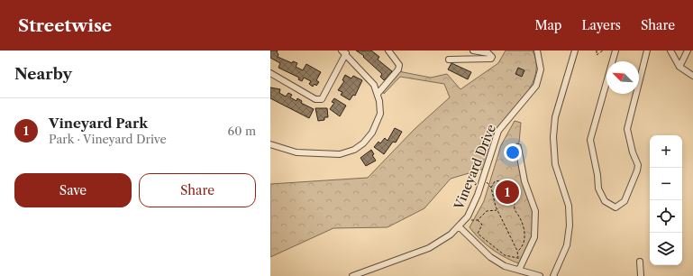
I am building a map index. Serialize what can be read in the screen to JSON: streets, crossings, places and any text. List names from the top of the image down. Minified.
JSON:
{"streets":{"street":["Vineyard Drive"]},"north":"top left","page":{"header":"Streetwise","nav":["Map","Layers","Share"],"heading":"Nearby","list":[{"mark":"1","name":"Vineyard Park","note":"Park · Vineyard Drive","value":"60 m"}],"map_buttons":["+","−"],"buttons":["Save","Share"],"pins":"1"}}
